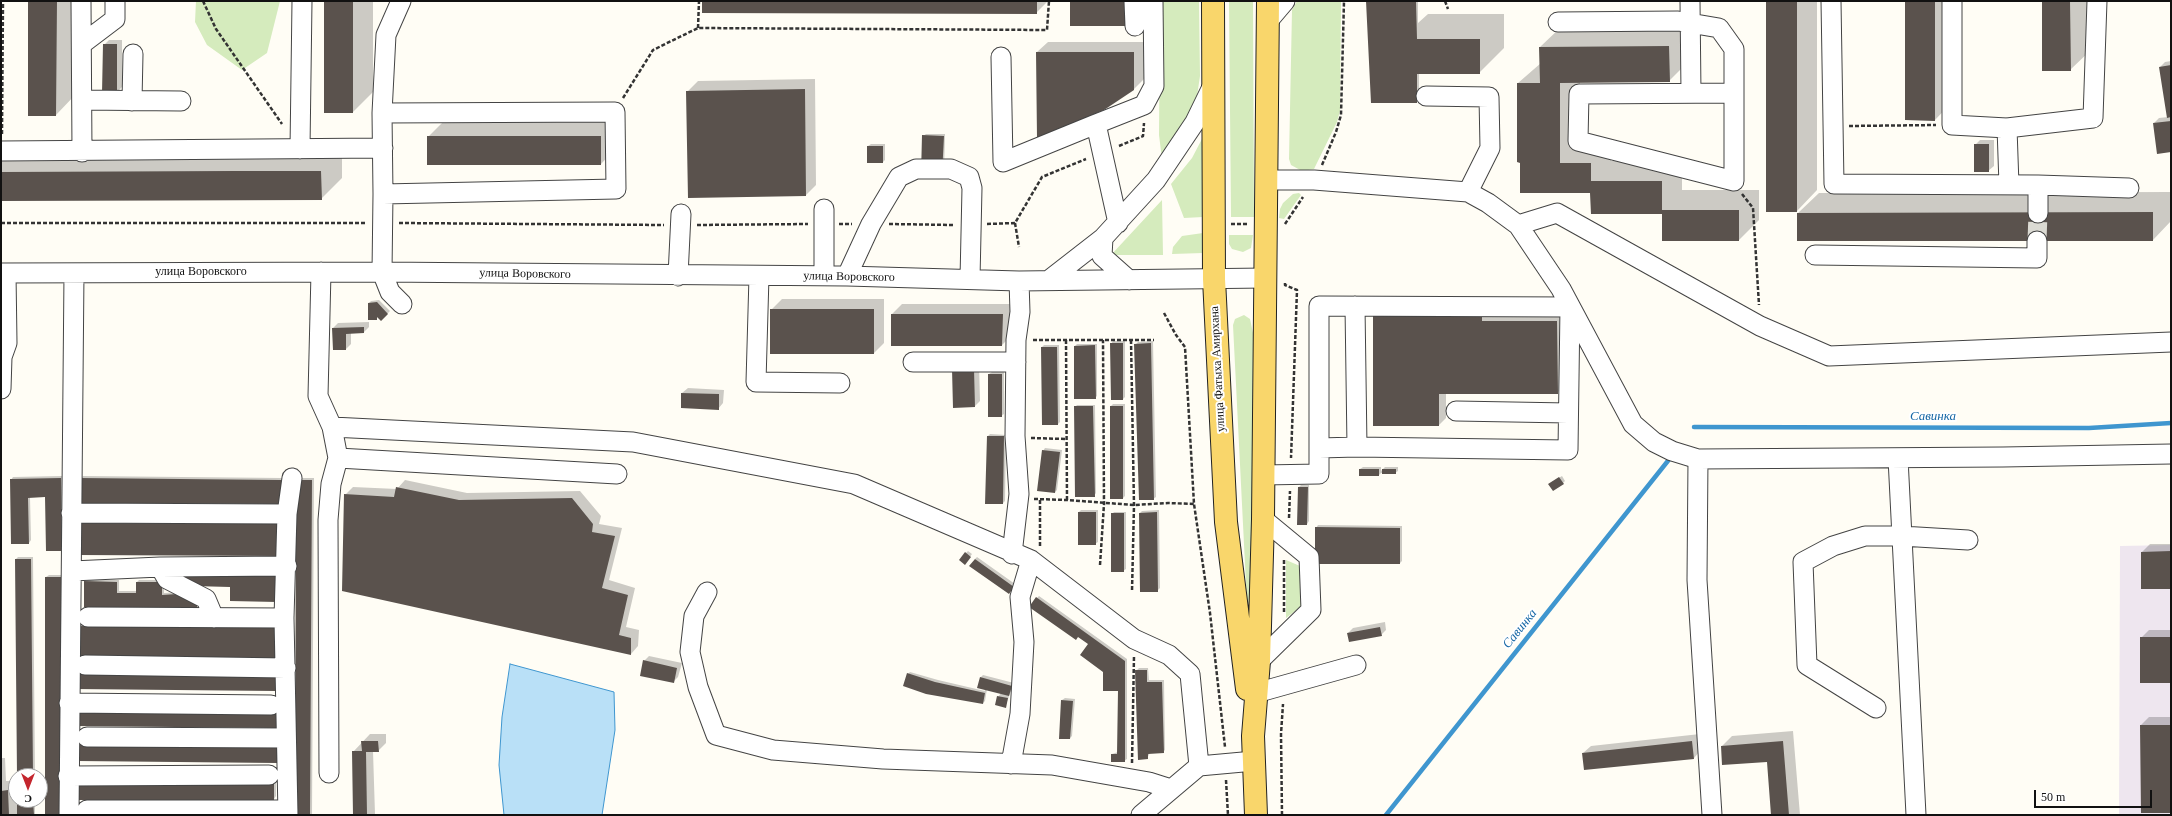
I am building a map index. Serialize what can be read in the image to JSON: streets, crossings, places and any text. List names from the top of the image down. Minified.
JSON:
{"streets":{"main road":["улица Фатыха Амирхана"],"street":["улица Воровского"]},"crossings":[["улица Воровского","улица Фатыха Амирхана"]],"water":["Савинка"],"scale_bar":"50 m","north":"bottom"}
